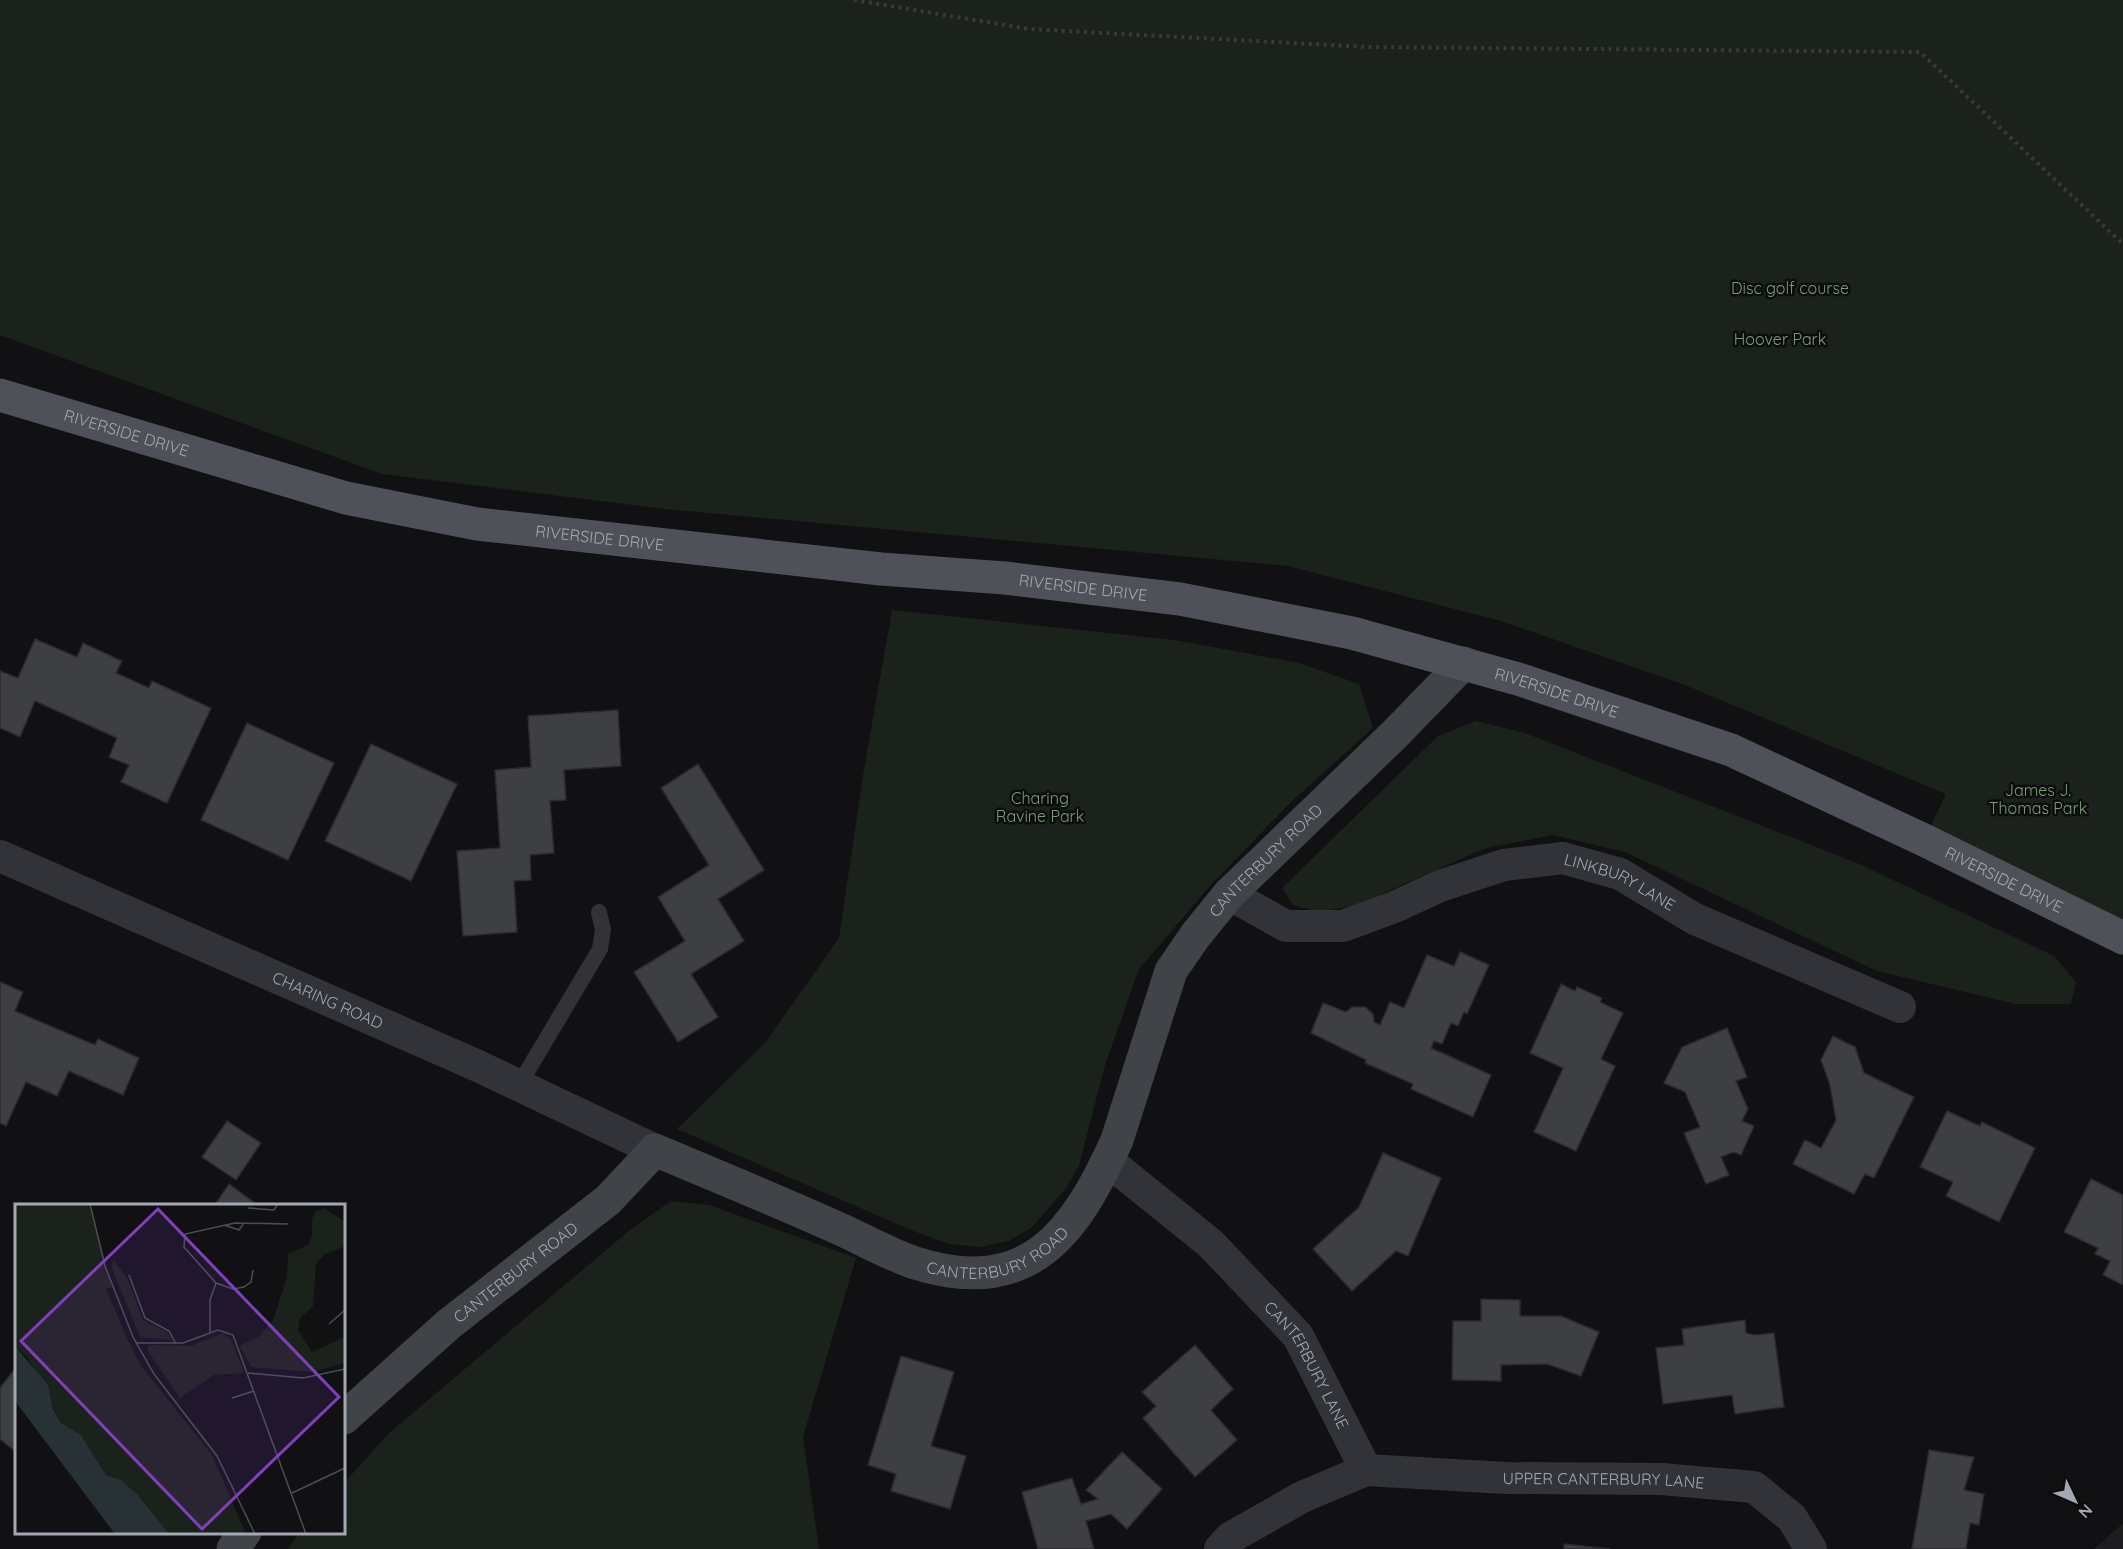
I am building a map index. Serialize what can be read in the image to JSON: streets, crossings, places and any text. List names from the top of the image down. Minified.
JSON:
{"streets":{"main road":["RIVERSIDE DRIVE"],"street":["CANTERBURY ROAD","LINKBURY LANE","CHARING ROAD","CANTERBURY LANE","UPPER CANTERBURY LANE"]},"crossings":[["RIVERSIDE DRIVE","CANTERBURY ROAD"],["CANTERBURY ROAD","LINKBURY LANE"],["CANTERBURY ROAD","CHARING ROAD"],["CANTERBURY ROAD","CANTERBURY LANE"],["CANTERBURY LANE","UPPER CANTERBURY LANE"]],"parks":["Disc golf course","Hoover Park","James J. Thomas Park","Charing Ravine Park"],"north":"bottom right"}
